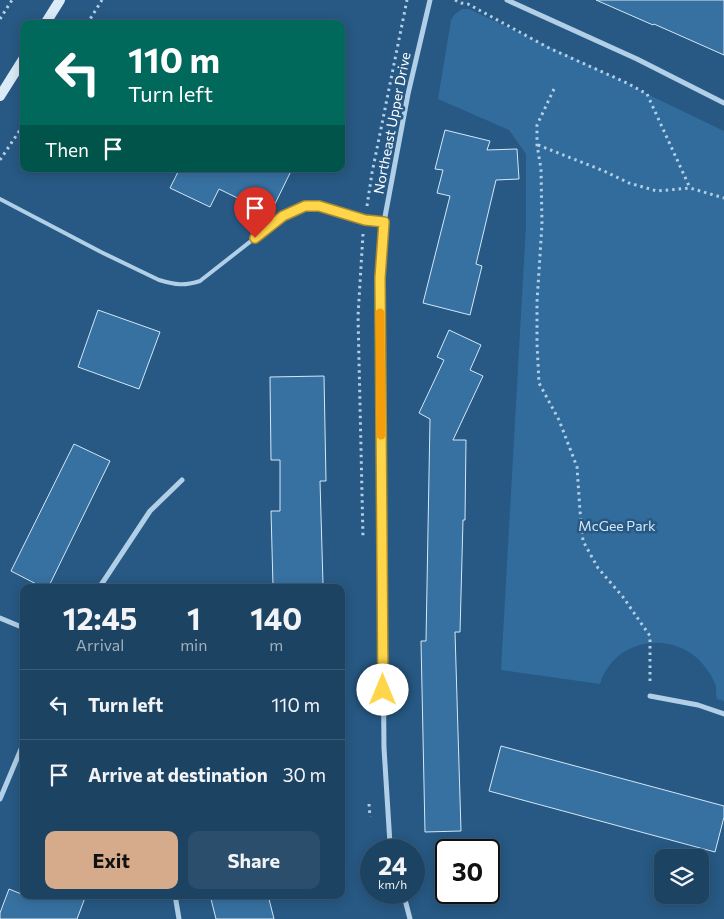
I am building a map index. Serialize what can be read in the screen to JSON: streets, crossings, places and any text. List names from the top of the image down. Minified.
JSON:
{"streets":{"street":["Northeast Upper Drive"]},"parks":["McGee Park"],"page":{"turn":["110 m","Turn left"],"then":"Then","eta":["12:45","Arrival","1","min","140","m"],"list":[{"name":"Turn left","value":"110 m"},{"name":"Arrive at destination","value":"30 m"}],"buttons":["Exit","Share"],"speed":"24 km/h","limit":"30"}}
